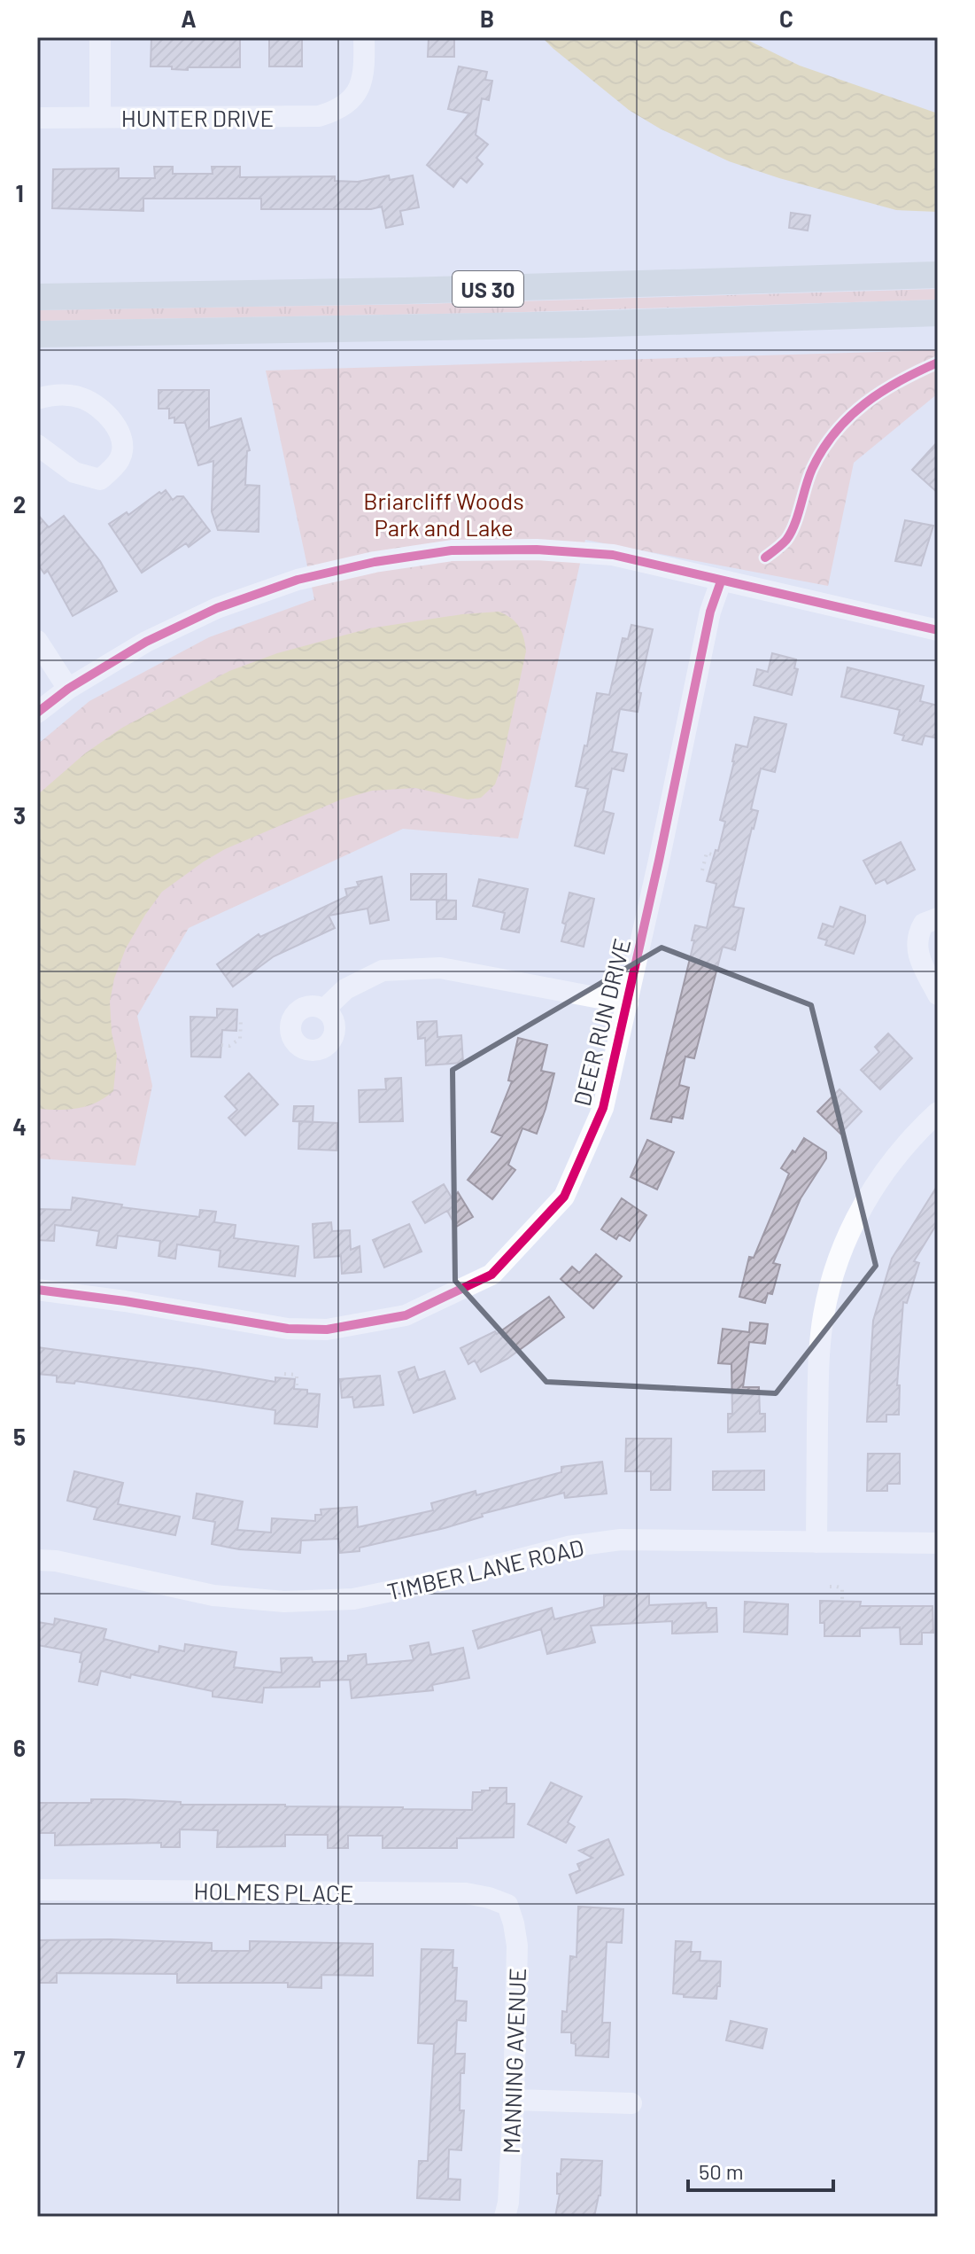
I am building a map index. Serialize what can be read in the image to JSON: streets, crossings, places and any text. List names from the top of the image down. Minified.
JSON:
{"streets":{"main road":["US 30"],"street":["HUNTER DRIVE","DEER RUN DRIVE","TIMBER LANE ROAD","HOLMES PLACE","MANNING AVENUE"]},"crossings":[["HOLMES PLACE","MANNING AVENUE"]],"parks":["Briarcliff Woods Park and Lake"],"scale_bar":"50 m","grid":{"columns":["A","B","C"],"rows":["1","2","3","4","5","6","7"]}}
